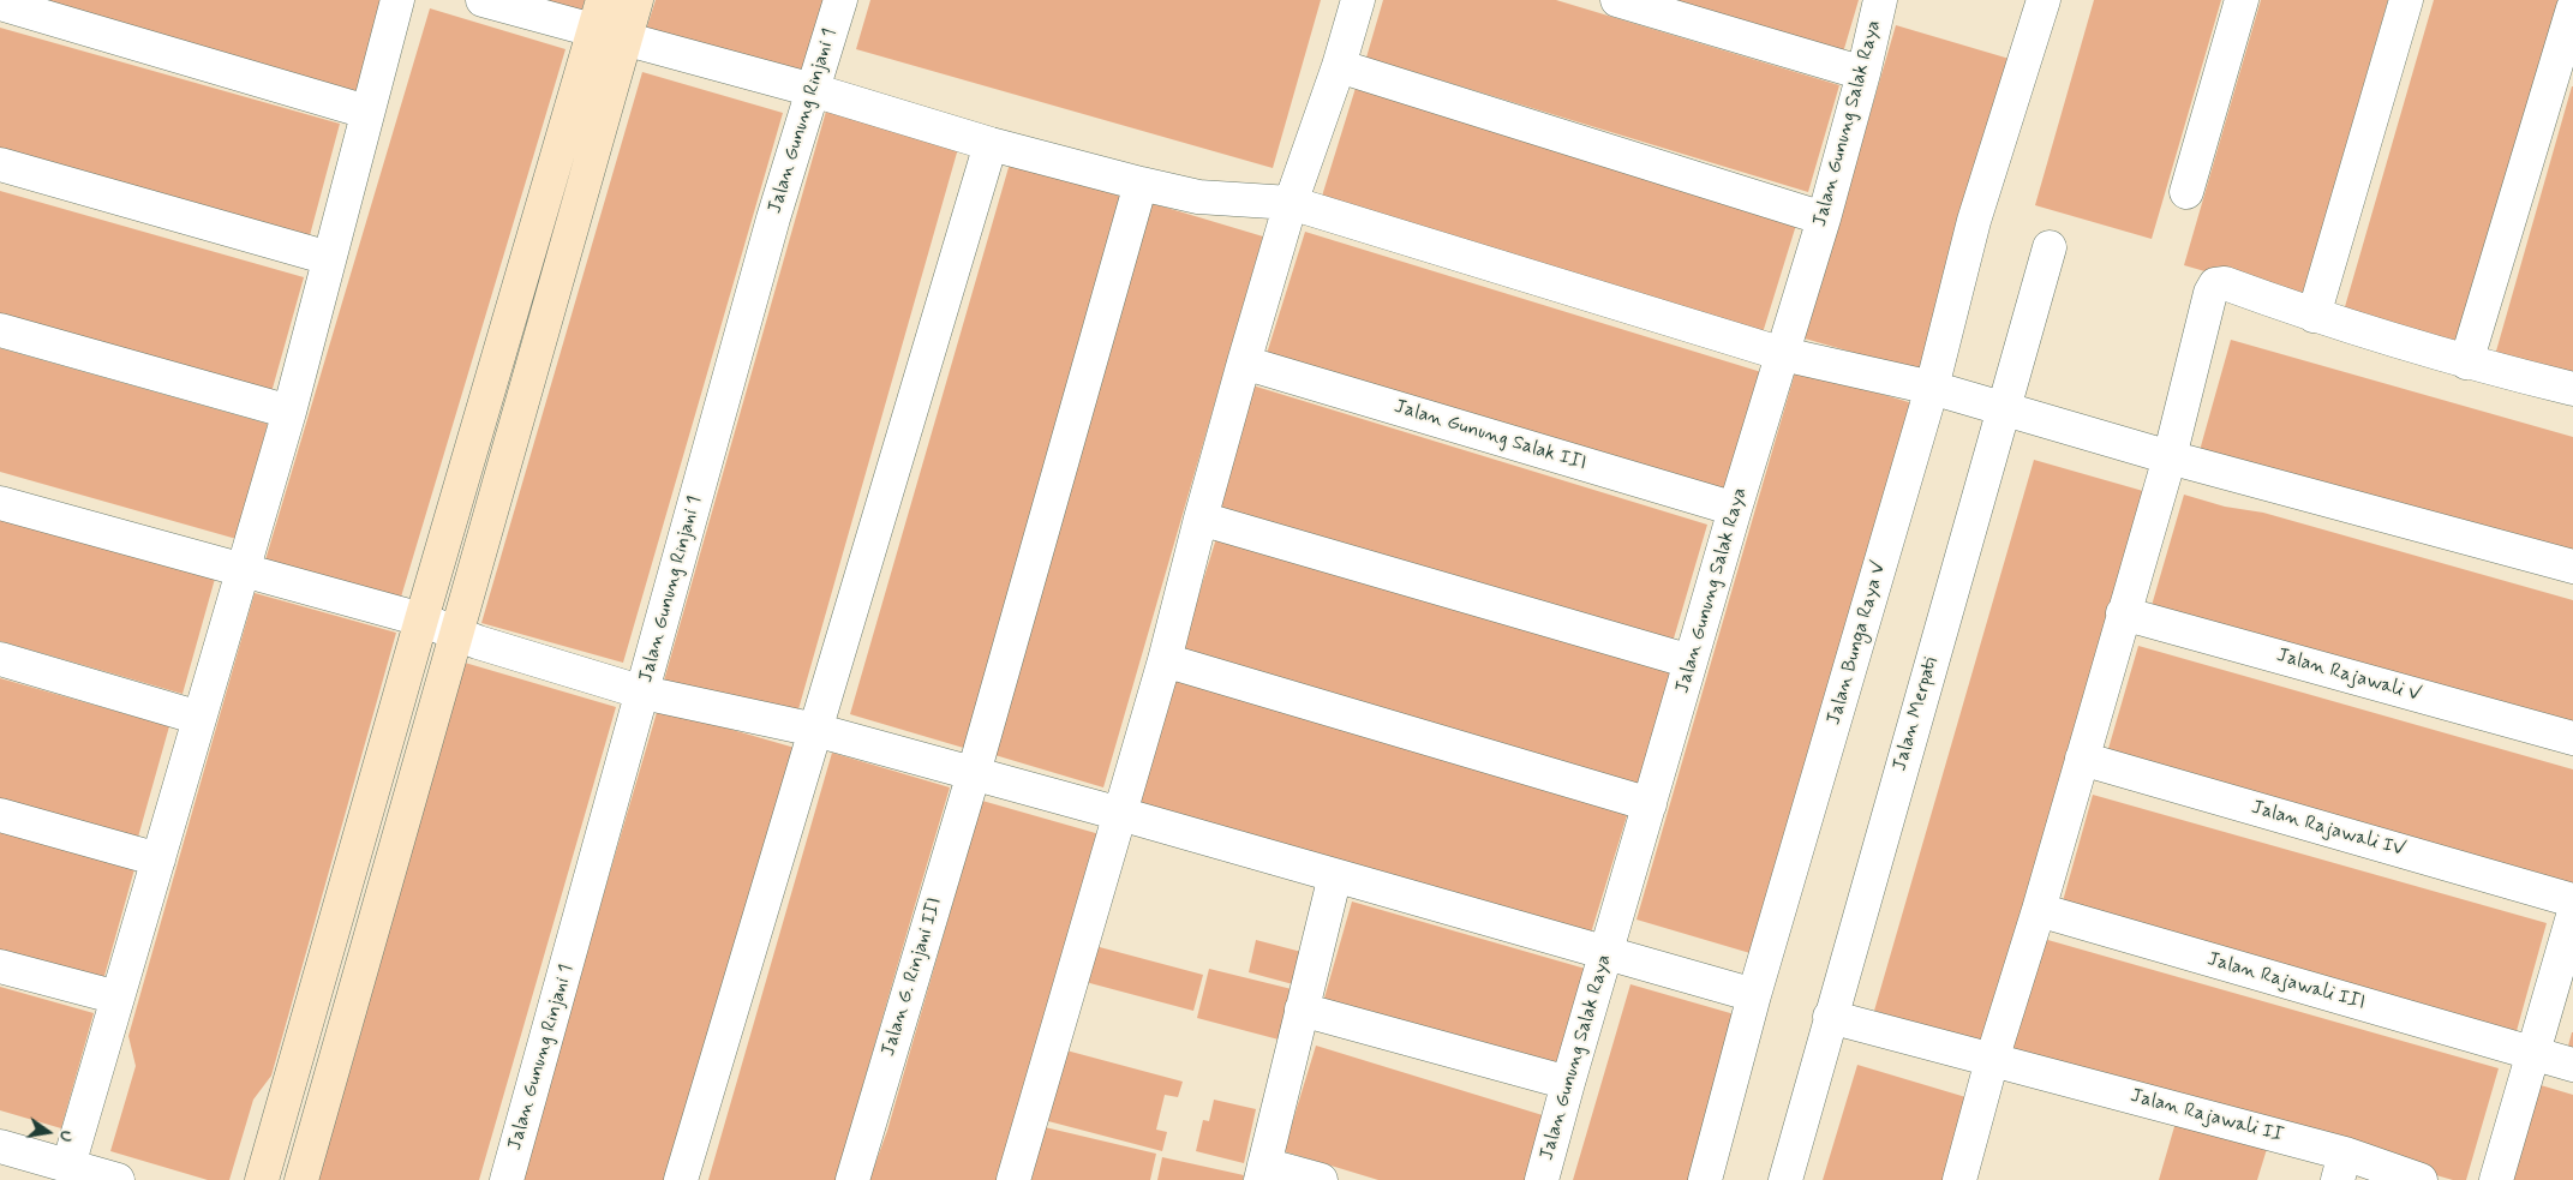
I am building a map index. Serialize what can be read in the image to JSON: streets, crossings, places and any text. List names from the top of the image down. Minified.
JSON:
{"streets":{"street":["Jalan Gunung Rinjani 1","Jalan Gunung Salak Raya","Jalan Gunung Salak III","Jalan Bunga Raya V","Jalan Rajawali V","Jalan Merpati","Jalan Rajawali IV","Jalan G. Rinjani III","Jalan Rajawali III","Jalan Rajawali II"]},"crossings":[["Jalan Gunung Salak Raya","Jalan Gunung Salak III"],["Jalan Merpati","Jalan Rajawali II"]],"north":"right"}
